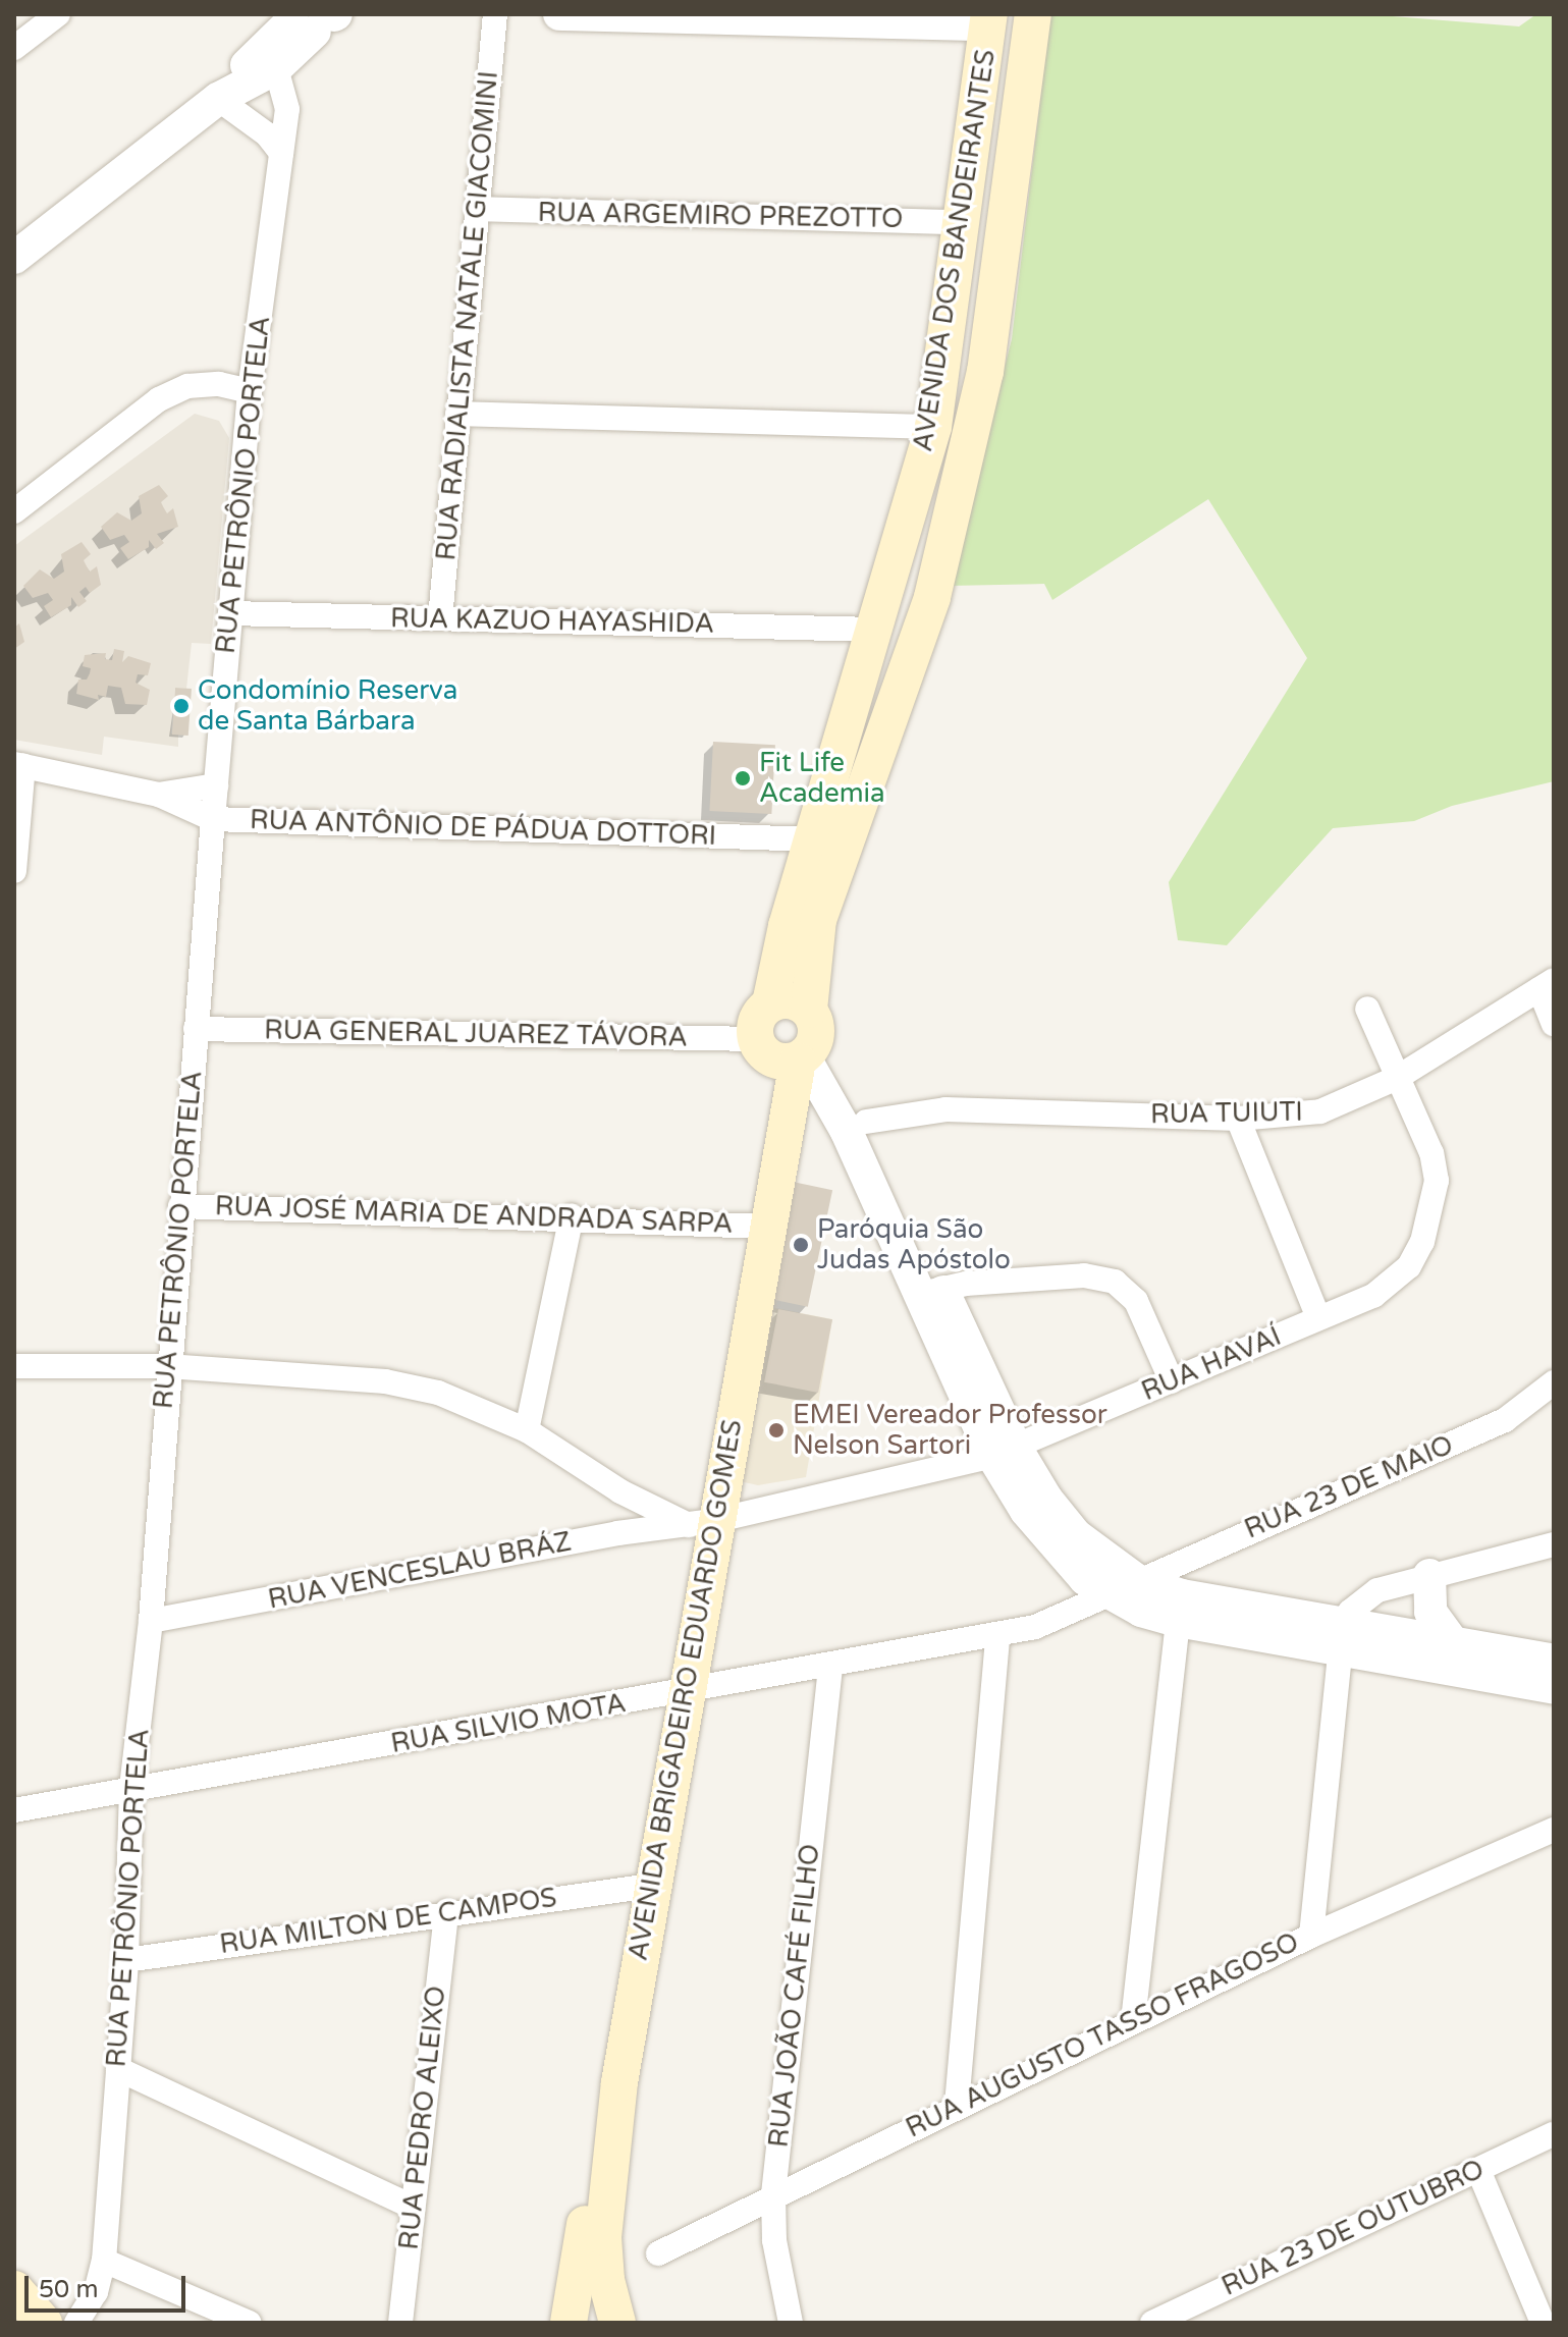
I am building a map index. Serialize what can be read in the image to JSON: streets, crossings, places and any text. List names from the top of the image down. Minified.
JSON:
{"streets":{"main road":["AVENIDA DOS BANDEIRANTES","AVENIDA BRIGADEIRO EDUARDO GOMES"],"street":["RUA ARGEMIRO PREZOTTO","RUA RADIALISTA NATALE GIACOMINI","RUA PETRÔNIO PORTELA","RUA KAZUO HAYASHIDA","RUA ANTÔNIO DE PÁDUA DOTTORI","RUA GENERAL JUAREZ TÁVORA","RUA TUIUTI","RUA JOSÉ MARIA DE ANDRADA SARPA","RUA HAVAÍ","RUA 23 DE MAIO","RUA VENCESLAU BRÁZ","RUA SILVIO MOTA","RUA MILTON DE CAMPOS","RUA JOÃO CAFÉ FILHO","RUA AUGUSTO TASSO FRAGOSO","RUA PEDRO ALEIXO","RUA 23 DE OUTUBRO"]},"crossings":[["RUA ARGEMIRO PREZOTTO","AVENIDA DOS BANDEIRANTES"],["RUA ARGEMIRO PREZOTTO","RUA RADIALISTA NATALE GIACOMINI"],["AVENIDA DOS BANDEIRANTES","RUA KAZUO HAYASHIDA"],["AVENIDA DOS BANDEIRANTES","RUA ANTÔNIO DE PÁDUA DOTTORI"],["AVENIDA DOS BANDEIRANTES","RUA GENERAL JUAREZ TÁVORA"],["AVENIDA DOS BANDEIRANTES","AVENIDA BRIGADEIRO EDUARDO GOMES"],["RUA RADIALISTA NATALE GIACOMINI","RUA KAZUO HAYASHIDA"],["RUA PETRÔNIO PORTELA","RUA KAZUO HAYASHIDA"],["RUA PETRÔNIO PORTELA","RUA ANTÔNIO DE PÁDUA DOTTORI"],["RUA PETRÔNIO PORTELA","RUA GENERAL JUAREZ TÁVORA"],["RUA PETRÔNIO PORTELA","RUA JOSÉ MARIA DE ANDRADA SARPA"],["RUA PETRÔNIO PORTELA","RUA VENCESLAU BRÁZ"],["RUA PETRÔNIO PORTELA","RUA SILVIO MOTA"],["RUA PETRÔNIO PORTELA","RUA MILTON DE CAMPOS"],["RUA GENERAL JUAREZ TÁVORA","AVENIDA BRIGADEIRO EDUARDO GOMES"],["RUA TUIUTI","RUA HAVAÍ"],["RUA JOSÉ MARIA DE ANDRADA SARPA","AVENIDA BRIGADEIRO EDUARDO GOMES"],["RUA HAVAÍ","RUA VENCESLAU BRÁZ"],["RUA HAVAÍ","AVENIDA BRIGADEIRO EDUARDO GOMES"],["RUA 23 DE MAIO","RUA SILVIO MOTA"],["RUA VENCESLAU BRÁZ","AVENIDA BRIGADEIRO EDUARDO GOMES"],["AVENIDA BRIGADEIRO EDUARDO GOMES","RUA SILVIO MOTA"],["AVENIDA BRIGADEIRO EDUARDO GOMES","RUA MILTON DE CAMPOS"],["RUA SILVIO MOTA","RUA JOÃO CAFÉ FILHO"],["RUA MILTON DE CAMPOS","RUA PEDRO ALEIXO"],["RUA JOÃO CAFÉ FILHO","RUA AUGUSTO TASSO FRAGOSO"]],"places":["Condomínio Reserva de Santa Bárbara","Fit Life Academia","Paróquia São Judas Apóstolo","EMEI Vereador Professor Nelson Sartori"],"scale_bar":"50 m"}
